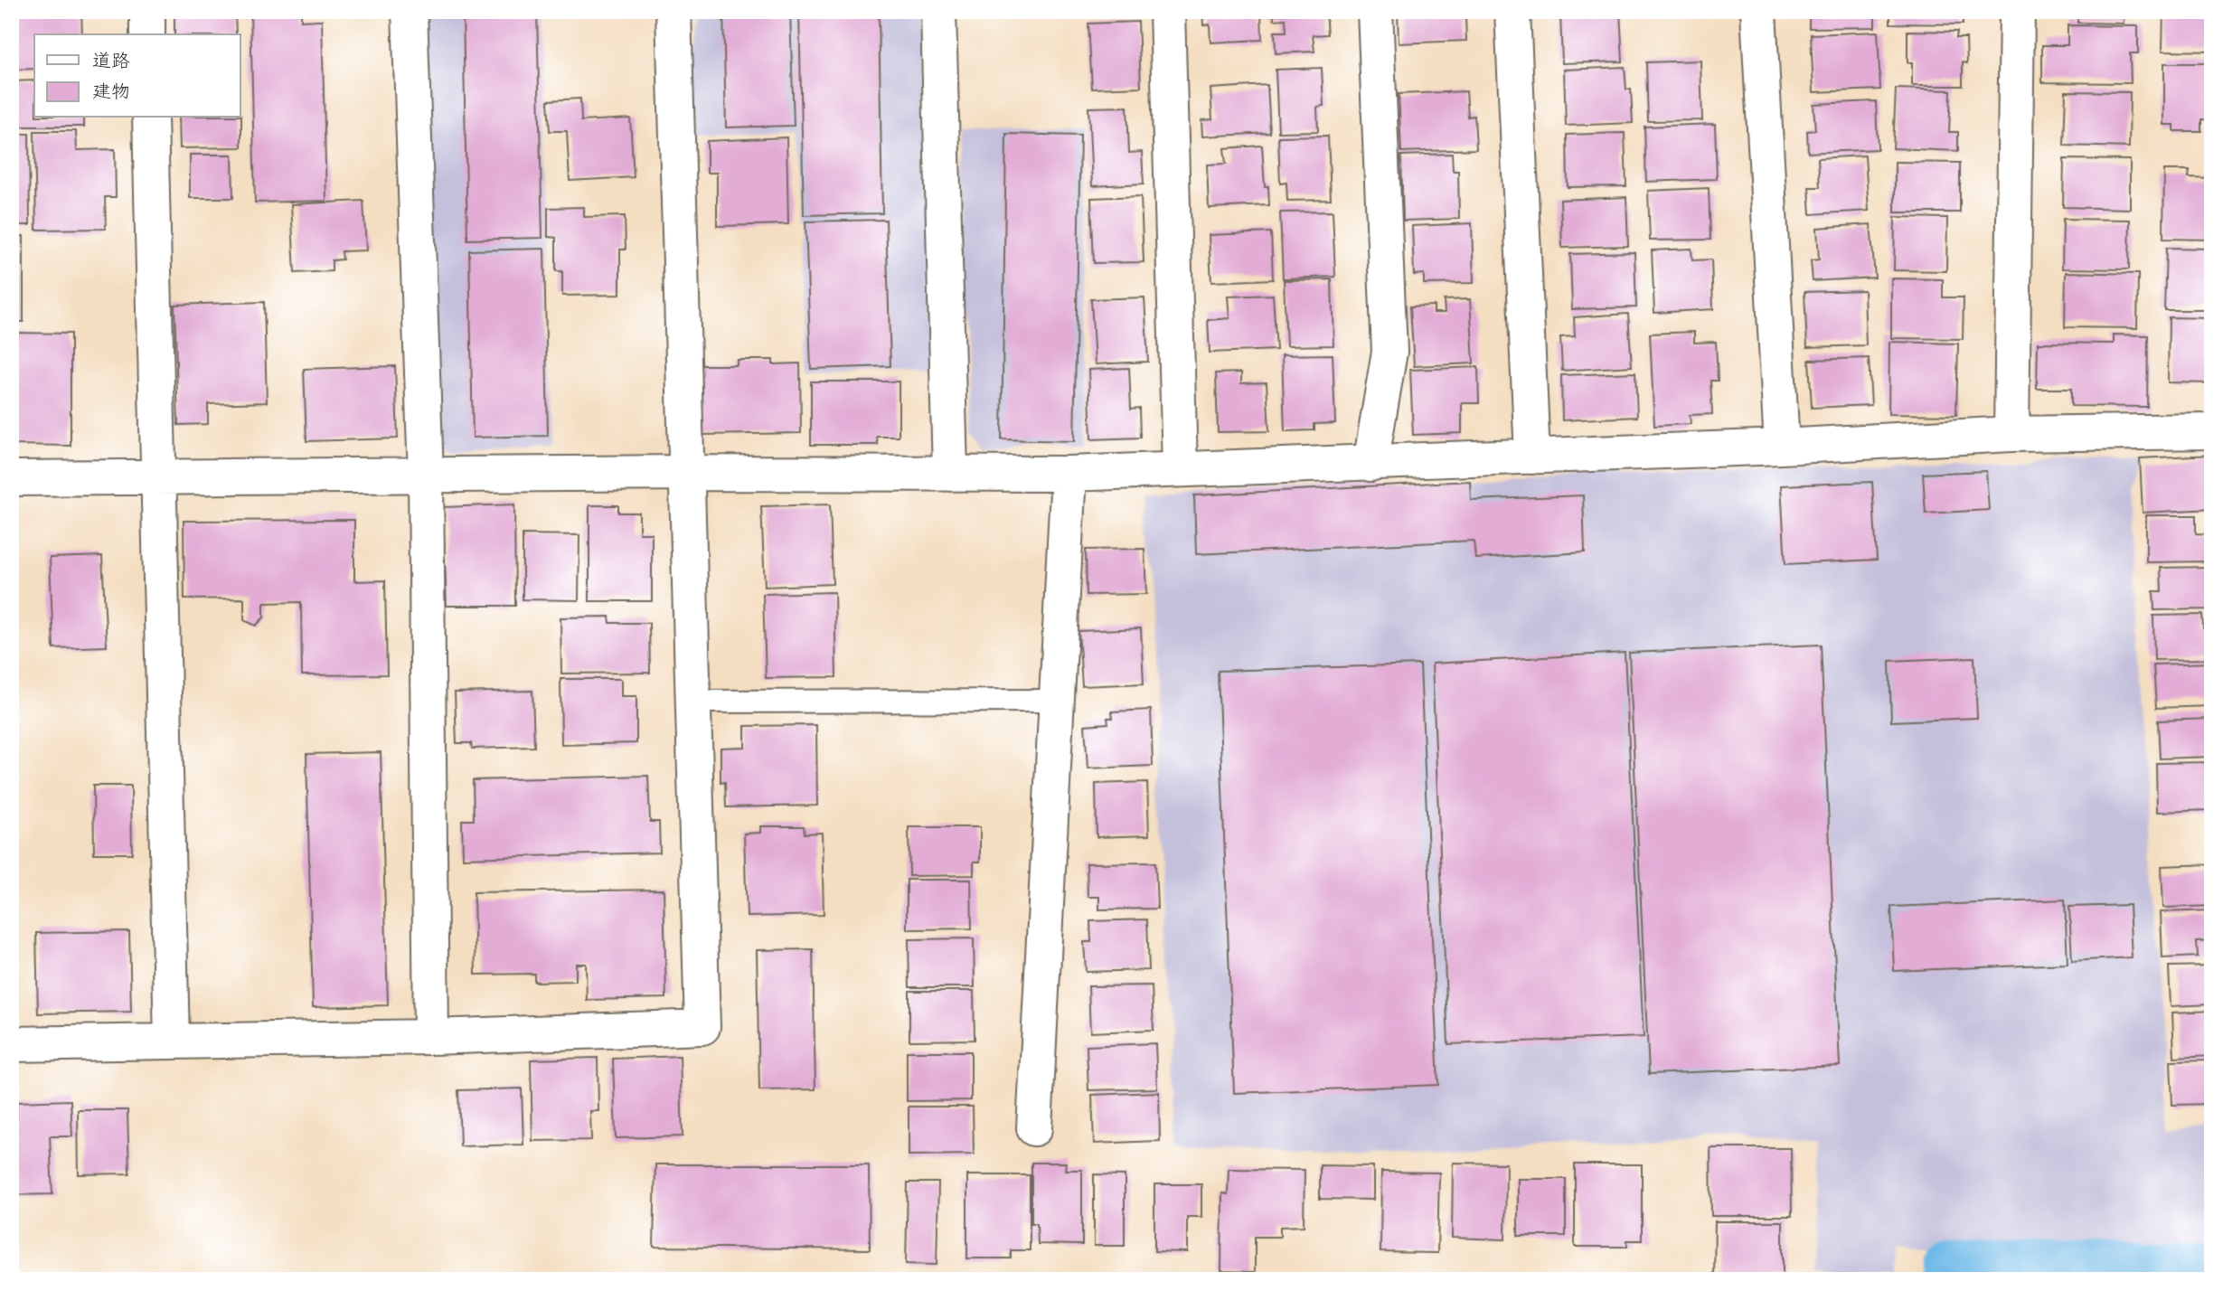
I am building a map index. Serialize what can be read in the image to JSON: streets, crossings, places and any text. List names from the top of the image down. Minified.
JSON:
{"legend":["道路","建物"]}
